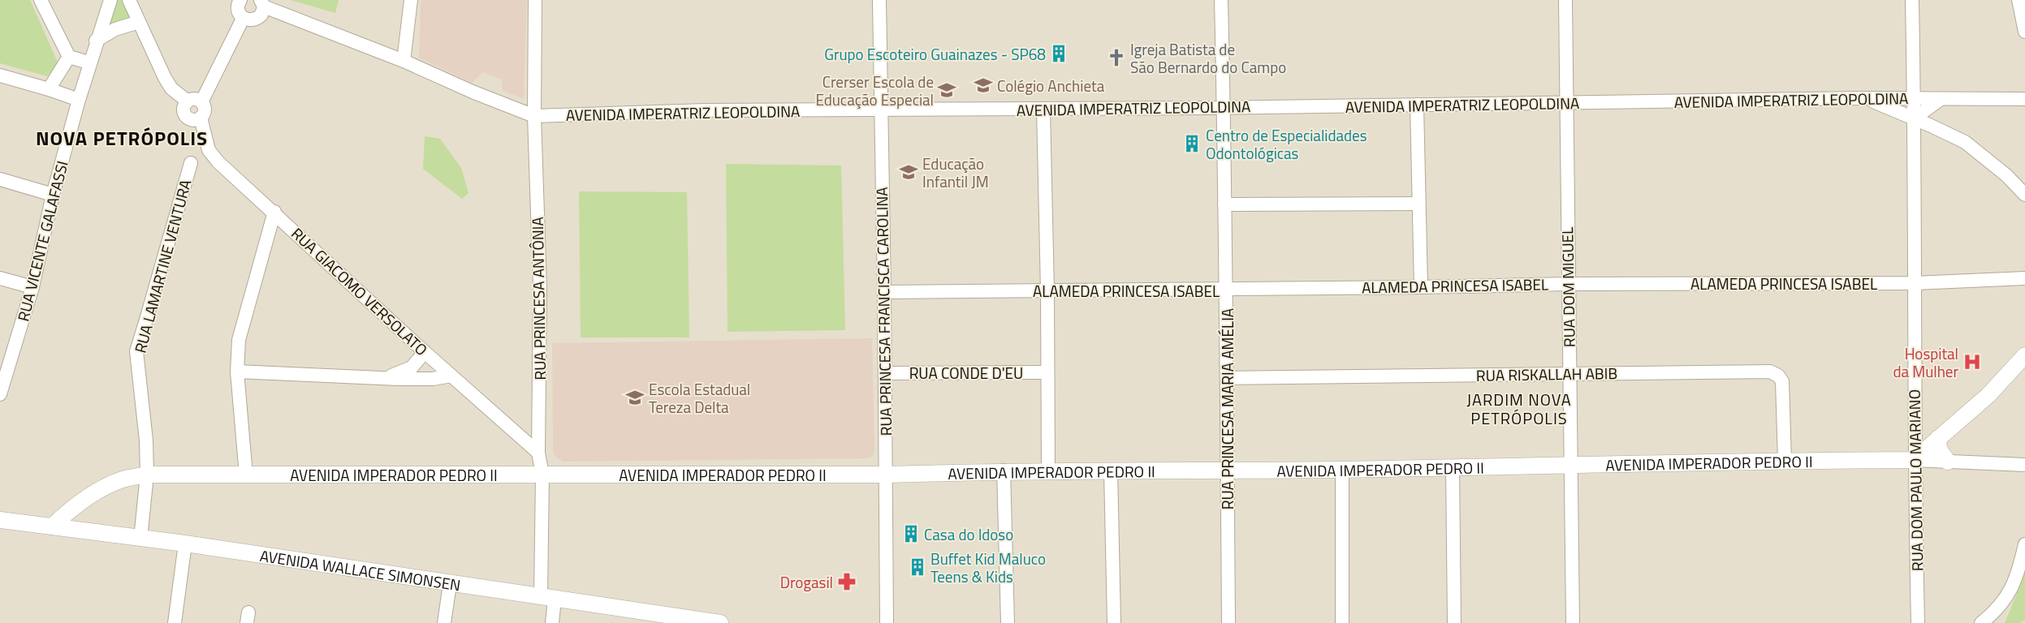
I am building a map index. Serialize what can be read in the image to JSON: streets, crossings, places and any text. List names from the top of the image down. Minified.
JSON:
{"streets":{"street":["AVENIDA IMPERATRIZ LEOPOLDINA","RUA VICENTE GALAFASSI","RUA LAMARTINE VENTURA","ALAMEDA PRINCESA ISABEL","RUA DOM MIGUEL","RUA GIACOMO VERSOLATO","RUA PRINCESA ANTÔNIA","RUA PRINCESA FRANCISCA CAROLINA","RUA CONDE D'EU","RUA RISKALLAH ABIB","RUA PRINCESA MARIA AMÉLIA","AVENIDA IMPERADOR PEDRO II","RUA DOM PAULO MARIANO","AVENIDA WALLACE SIMONSEN"]},"crossings":[["AVENIDA IMPERATRIZ LEOPOLDINA","RUA DOM MIGUEL"],["AVENIDA IMPERATRIZ LEOPOLDINA","RUA PRINCESA ANTÔNIA"],["AVENIDA IMPERATRIZ LEOPOLDINA","RUA PRINCESA FRANCISCA CAROLINA"],["AVENIDA IMPERATRIZ LEOPOLDINA","RUA PRINCESA MARIA AMÉLIA"],["AVENIDA IMPERATRIZ LEOPOLDINA","RUA DOM PAULO MARIANO"],["RUA LAMARTINE VENTURA","AVENIDA IMPERADOR PEDRO II"],["RUA LAMARTINE VENTURA","AVENIDA WALLACE SIMONSEN"],["ALAMEDA PRINCESA ISABEL","RUA DOM MIGUEL"],["ALAMEDA PRINCESA ISABEL","RUA PRINCESA FRANCISCA CAROLINA"],["ALAMEDA PRINCESA ISABEL","RUA PRINCESA MARIA AMÉLIA"],["ALAMEDA PRINCESA ISABEL","RUA DOM PAULO MARIANO"],["RUA DOM MIGUEL","RUA RISKALLAH ABIB"],["RUA DOM MIGUEL","AVENIDA IMPERADOR PEDRO II"],["RUA GIACOMO VERSOLATO","RUA PRINCESA ANTÔNIA"],["RUA PRINCESA ANTÔNIA","AVENIDA IMPERADOR PEDRO II"],["RUA PRINCESA ANTÔNIA","AVENIDA WALLACE SIMONSEN"],["RUA PRINCESA FRANCISCA CAROLINA","RUA CONDE D'EU"],["RUA PRINCESA FRANCISCA CAROLINA","AVENIDA IMPERADOR PEDRO II"],["RUA RISKALLAH ABIB","RUA PRINCESA MARIA AMÉLIA"],["RUA RISKALLAH ABIB","AVENIDA IMPERADOR PEDRO II"],["RUA PRINCESA MARIA AMÉLIA","AVENIDA IMPERADOR PEDRO II"],["AVENIDA IMPERADOR PEDRO II","RUA DOM PAULO MARIANO"],["AVENIDA IMPERADOR PEDRO II","AVENIDA WALLACE SIMONSEN"]],"districts":["NOVA PETRÓPOLIS","JARDIM NOVA PETRÓPOLIS"],"places":{"building":["Grupo Escoteiro Guainazes - SP68","Centro de Especialidades Odontológicas","Casa do Idoso","Buffet Kid Maluco Teens & Kids"],"church":["Igreja Batista de São Bernardo do Campo"],"school or university":["Colégio Anchieta","Crerser Escola de Educação Especial","Educação Infantil JM","Escola Estadual Tereza Delta"],"hospital":["Hospital da Mulher"],"pharmacy":["Drogasil"]}}
